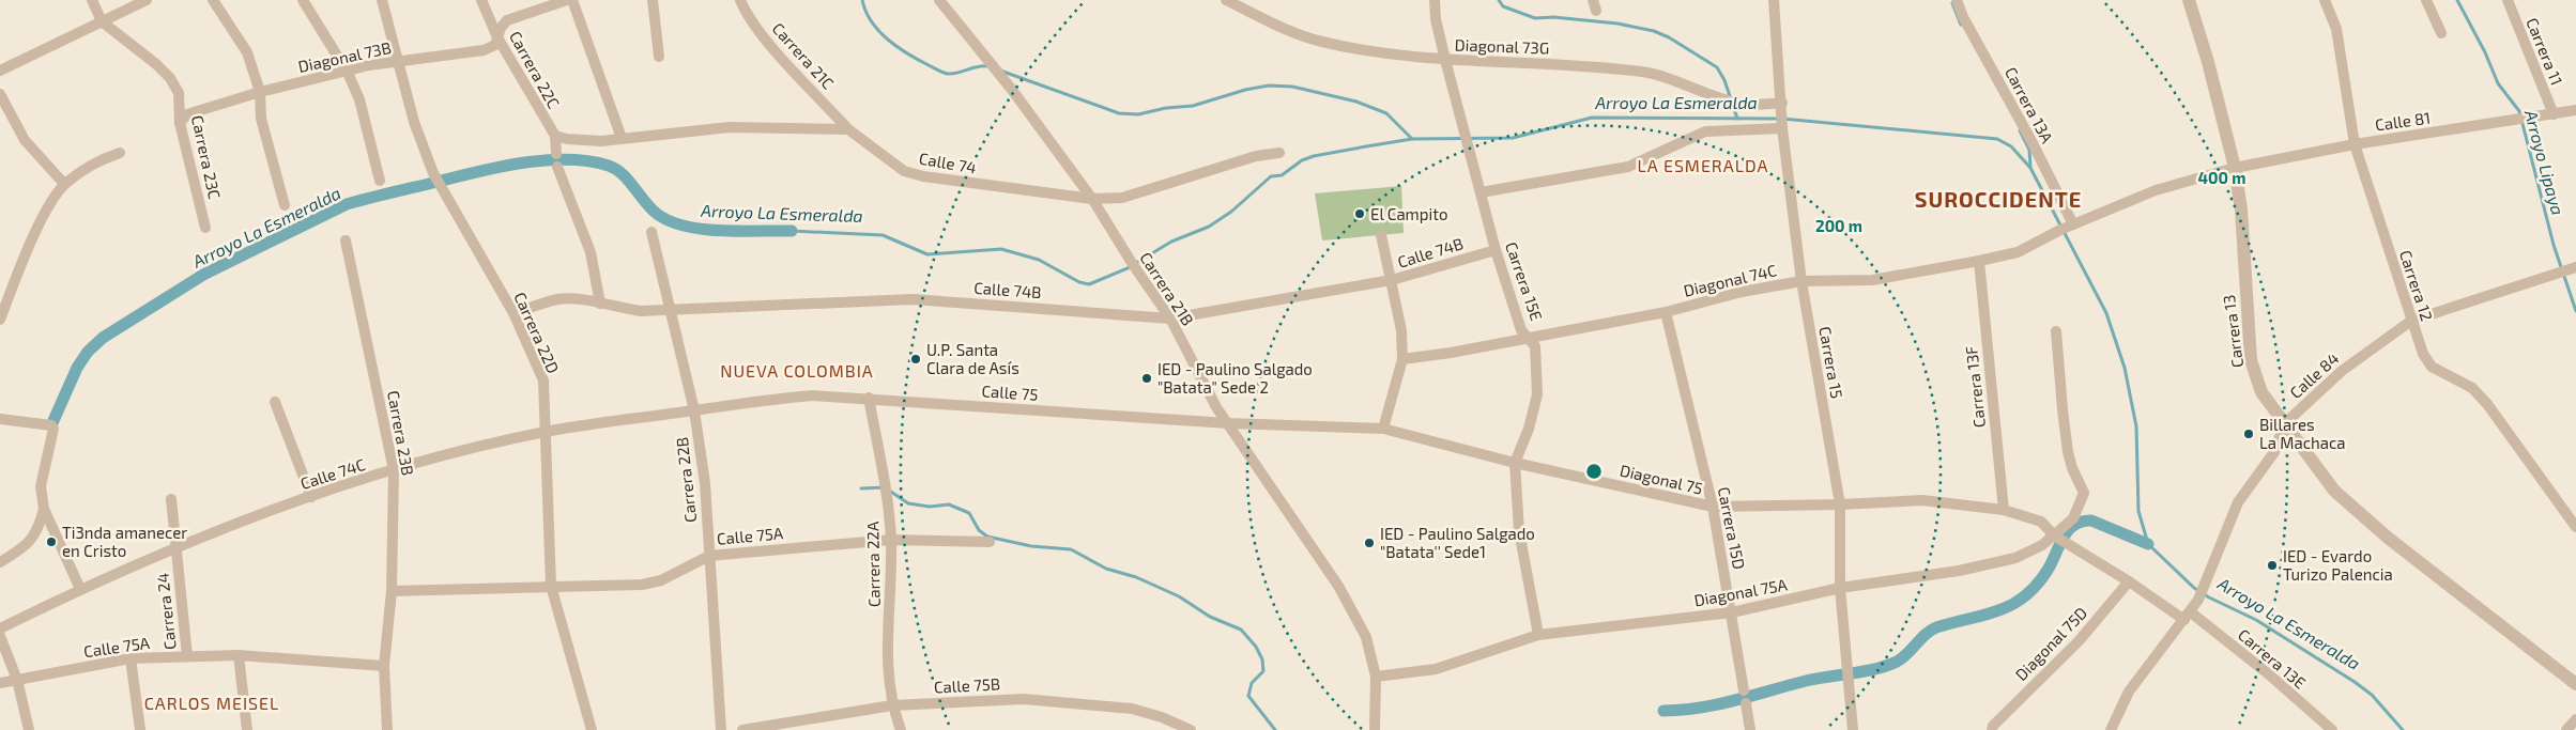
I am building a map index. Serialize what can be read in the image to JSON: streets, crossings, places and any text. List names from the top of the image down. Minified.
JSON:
{"streets":{"street":["Diagonal 73G","Carrera 11","Carrera 21C","Diagonal 73B","Carrera 22C","Carrera 13A","Calle 81","Carrera 23C","Calle 74","Calle 74B","Diagonal 74C","Carrera 15E","Carrera 12","Carrera 21B","Carrera 13","Carrera 22D","Carrera 15","Calle 84","Carrera 13F","Calle 75","Carrera 23B","Calle 74C","Diagonal 75","Carrera 22B","Carrera 15D","Calle 75A","Carrera 22A","Diagonal 75A","Carrera 24","Diagonal 75D","Carrera 13E","Calle 75B"]},"crossings":[["Diagonal 73G","Carrera 15E"],["Diagonal 73G","Carrera 15"],["Carrera 11","Calle 81"],["Carrera 21C","Calle 74"],["Diagonal 73B","Carrera 22C"],["Diagonal 73B","Carrera 23C"],["Diagonal 73B","Carrera 22D"],["Carrera 13A","Diagonal 74C"],["Calle 81","Diagonal 74C"],["Calle 81","Carrera 12"],["Calle 81","Carrera 13"],["Calle 74","Carrera 21B"],["Calle 74B","Carrera 15E"],["Calle 74B","Carrera 21B"],["Calle 74B","Carrera 22D"],["Calle 74B","Carrera 22B"],["Diagonal 74C","Carrera 15E"],["Diagonal 74C","Carrera 13"],["Diagonal 74C","Carrera 15"],["Diagonal 74C","Carrera 13F"],["Diagonal 74C","Carrera 15D"],["Carrera 15E","Diagonal 75"],["Carrera 15E","Diagonal 75A"],["Carrera 12","Calle 84"],["Carrera 21B","Calle 75"],["Carrera 21B","Diagonal 75"],["Carrera 21B","Diagonal 75A"],["Carrera 13","Calle 84"],["Carrera 22D","Calle 74C"],["Carrera 22D","Calle 75A"],["Carrera 15","Diagonal 75"],["Carrera 15","Diagonal 75A"],["Calle 84","Carrera 13E"],["Carrera 13F","Diagonal 75"],["Calle 75","Calle 74C"],["Calle 75","Diagonal 75"],["Calle 75","Carrera 22B"],["Calle 75","Carrera 22A"],["Carrera 23B","Calle 74C"],["Carrera 23B","Calle 75A"],["Calle 74C","Carrera 22B"],["Calle 74C","Carrera 24"],["Diagonal 75","Carrera 15D"],["Diagonal 75","Diagonal 75A"],["Diagonal 75","Carrera 13E"],["Carrera 22B","Calle 75A"],["Carrera 15D","Diagonal 75A"],["Calle 75A","Carrera 22A"],["Calle 75A","Carrera 24"],["Carrera 22A","Calle 75B"],["Diagonal 75A","Carrera 13E"],["Diagonal 75D","Carrera 13E"]],"districts":["LA ESMERALDA","SUROCCIDENTE","NUEVA COLOMBIA","CARLOS MEISEL"],"water":["Arroyo La Esmeralda","Arroyo Lipaya"],"places":["El Campito","U.P. Santa Clara de Asís","IED - Paulino Salgado \"Batata\" Sede 2","Billares La Machaca","Ti3nda amanecer en Cristo","IED - Paulino Salgado \"Batata'' Sede1","IED - Evardo Turizo Palencia"],"rings":["400 m","200 m"]}
